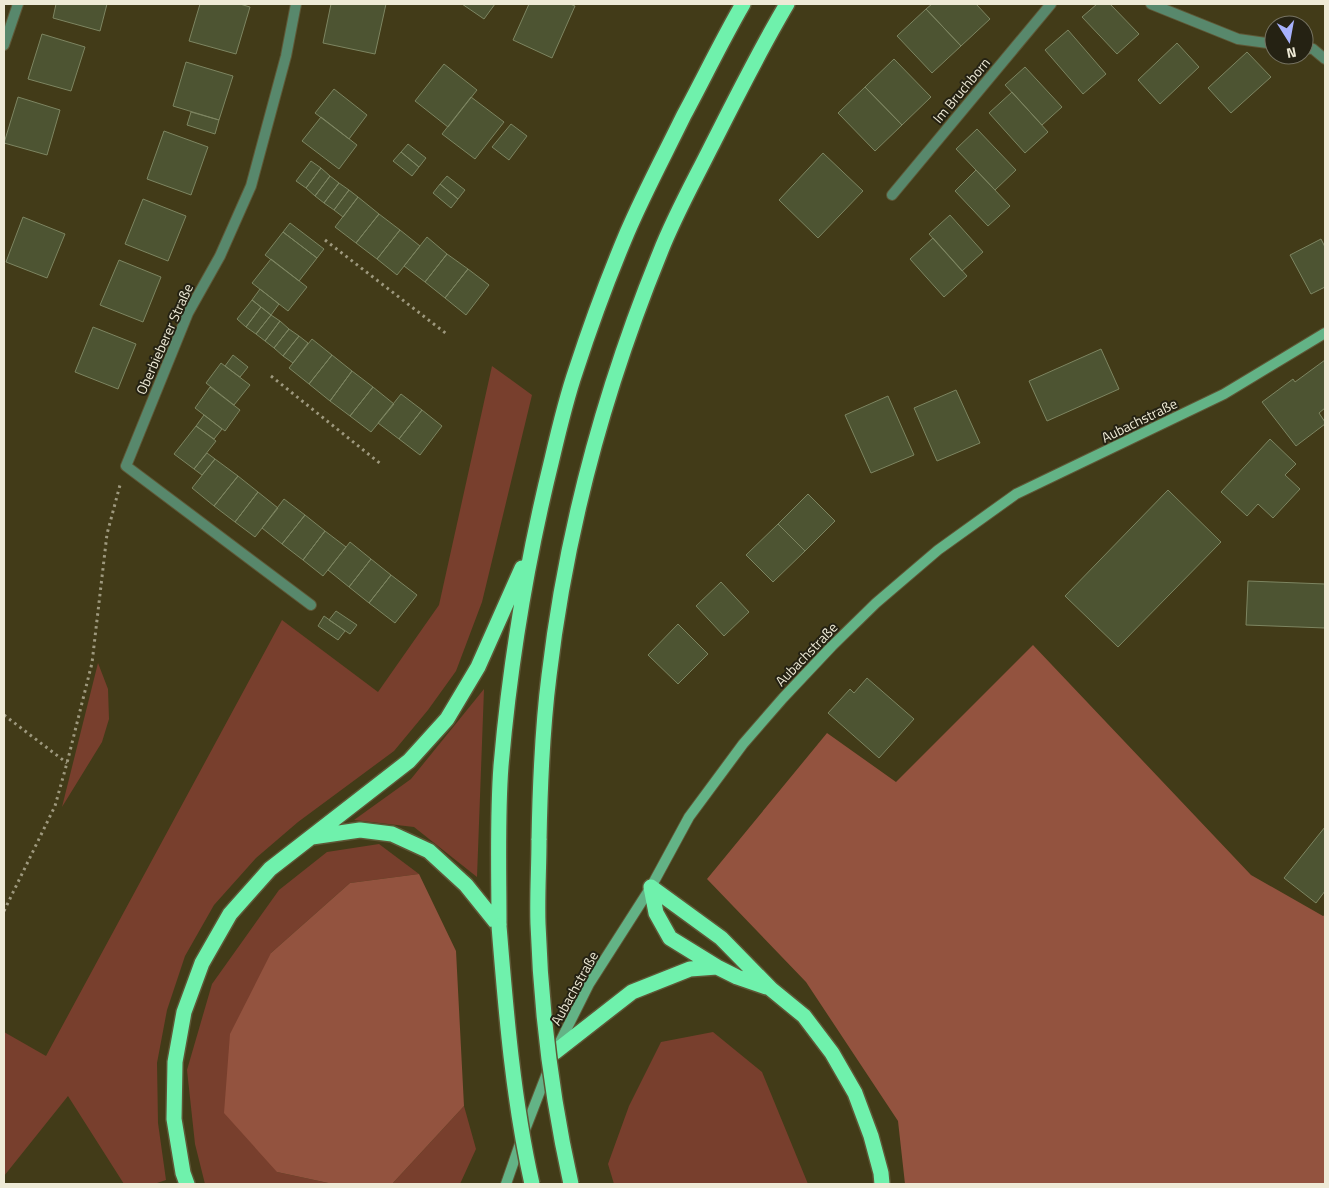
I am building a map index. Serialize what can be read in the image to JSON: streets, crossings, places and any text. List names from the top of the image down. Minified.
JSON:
{"streets":{"street":["Im Bruchborn","Oberbieberer Straße","Aubachstraße"]},"north":"bottom"}
